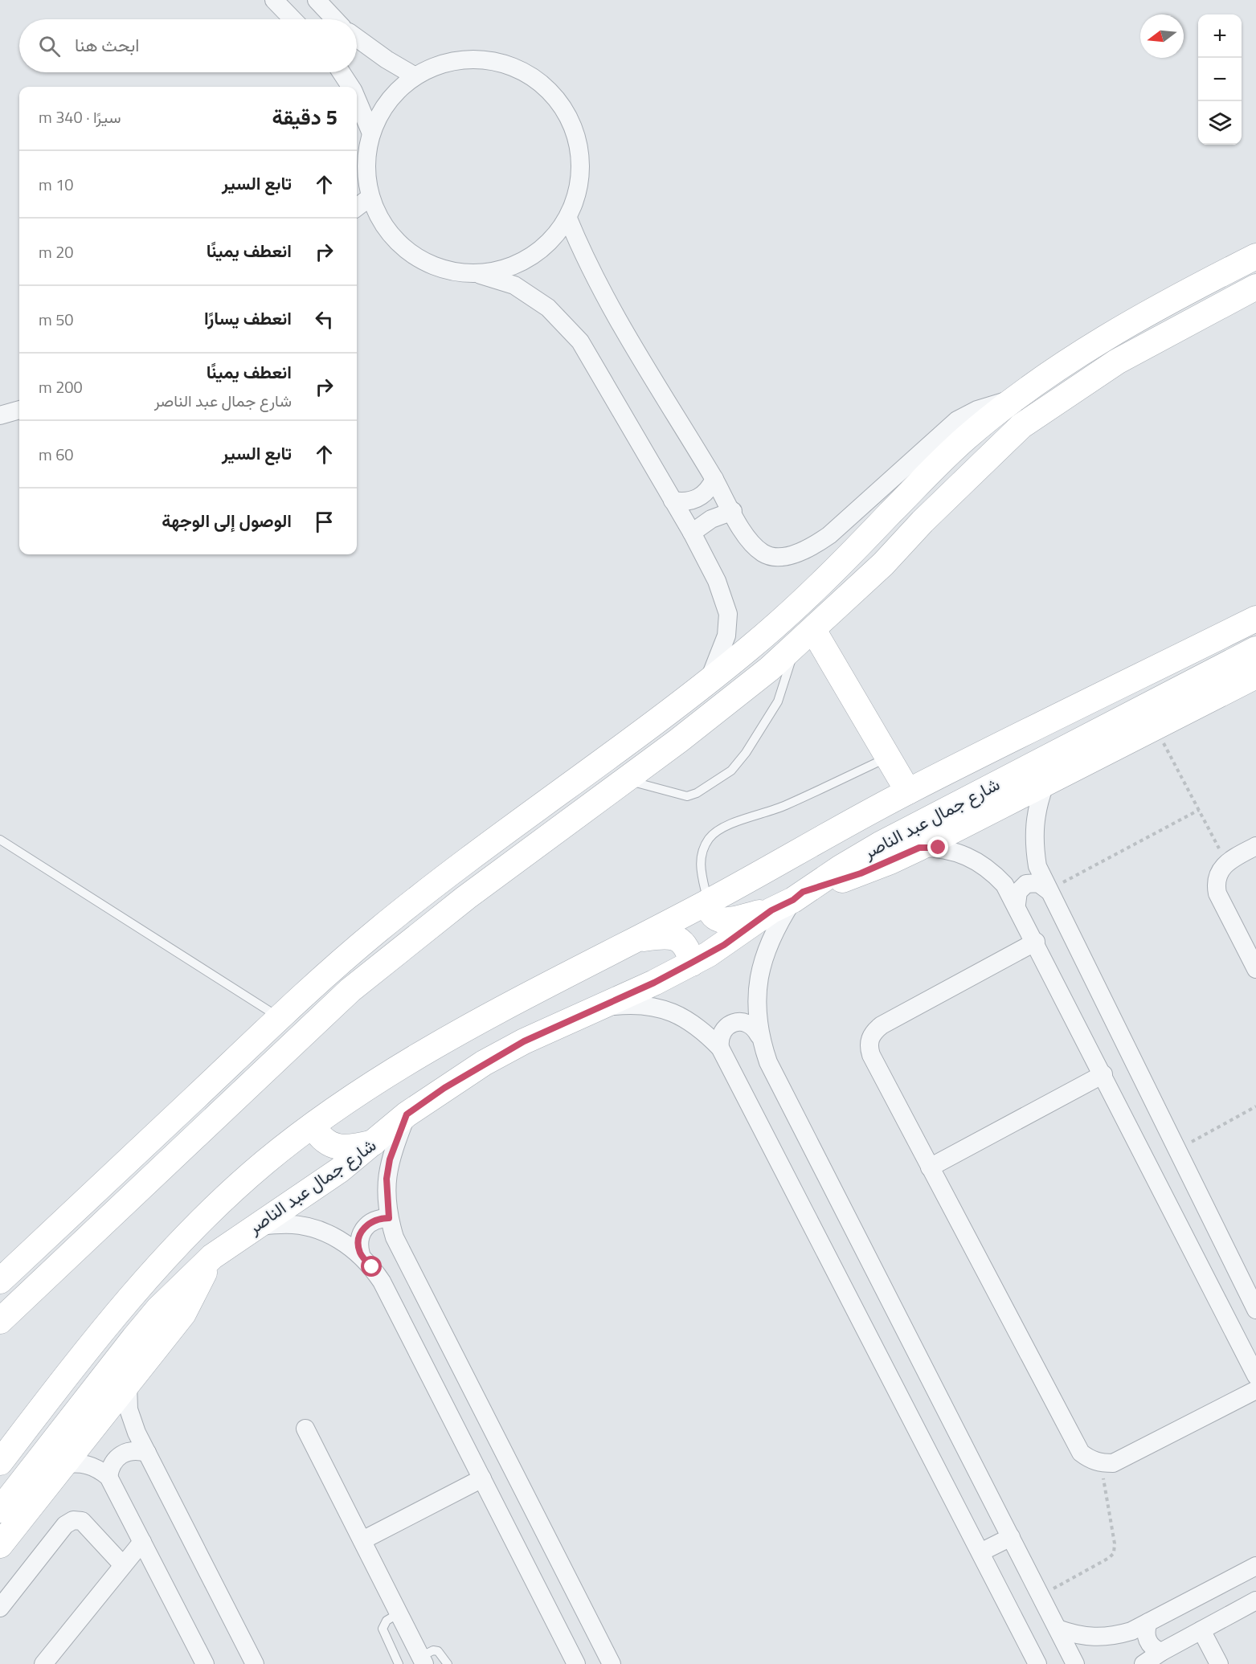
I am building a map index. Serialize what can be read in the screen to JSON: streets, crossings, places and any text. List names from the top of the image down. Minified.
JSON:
{"streets":{"main road":["شارع جمال عبد الناصر"]},"north":"left","page":{"map_buttons":["+","−"],"search":"ابحث هنا","heading":["5 دقيقة","سيرًا · 340 m"],"list":[["تابع السير","10 m"],["انعطف يمينًا","20 m"],["انعطف يسارًا","50 m"],["انعطف يمينًا","شارع جمال عبد الناصر","200 m"],["تابع السير","60 m"],"الوصول إلى الوجهة"]}}
